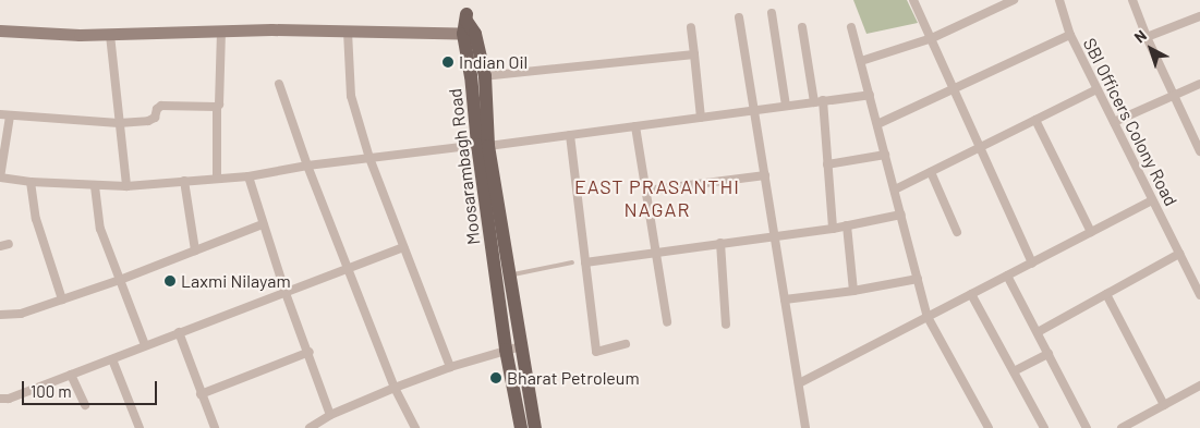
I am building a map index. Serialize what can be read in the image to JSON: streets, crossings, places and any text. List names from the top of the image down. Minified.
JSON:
{"streets":{"main road":["Moosarambagh Road"],"street":["SBI Officers Colony Road"]},"districts":["EAST PRASANTHI NAGAR"],"places":["Indian Oil","Laxmi Nilayam","Bharat Petroleum"],"scale_bar":"100 m","north":"top left"}
